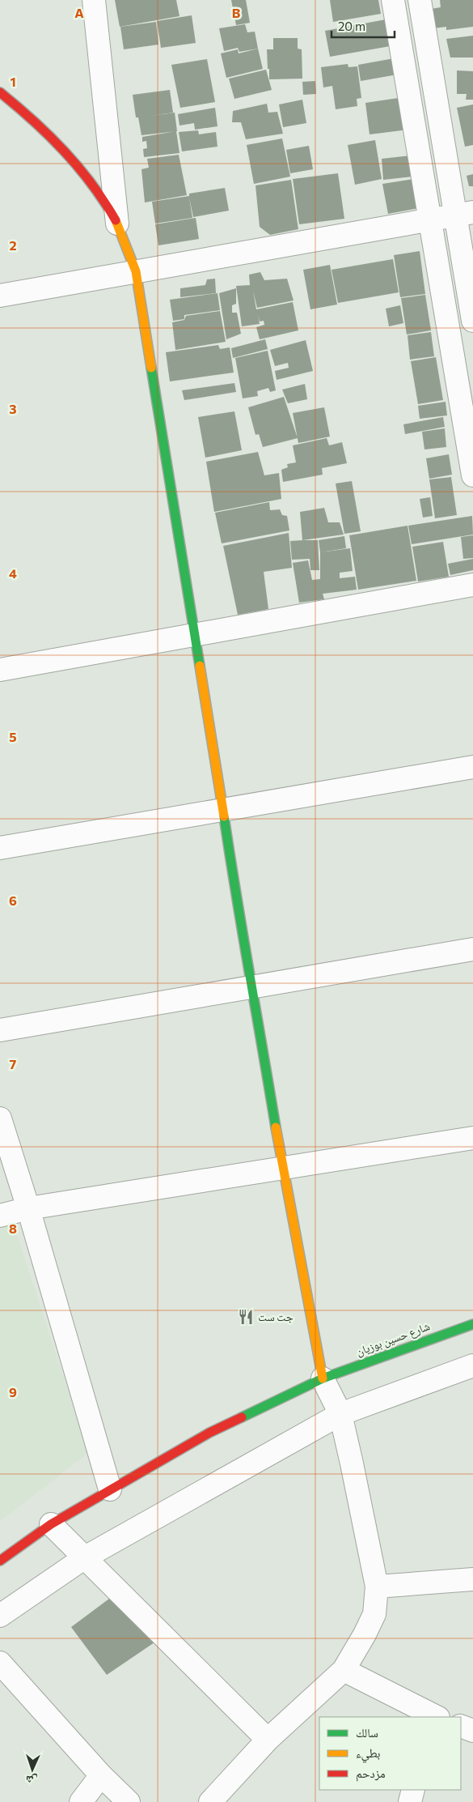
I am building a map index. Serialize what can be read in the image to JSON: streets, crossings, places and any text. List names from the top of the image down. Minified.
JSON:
{"streets":{"main road":["شارع حسين بوزيان"]},"places":{"restaurant":["جت ست"]},"legend":["سالك","بطيء","مزدحم"],"scale_bar":"20 m","north":"bottom","grid":{"columns":["A","B"],"rows":["1","2","3","4","5","6","7","8","9"]}}
